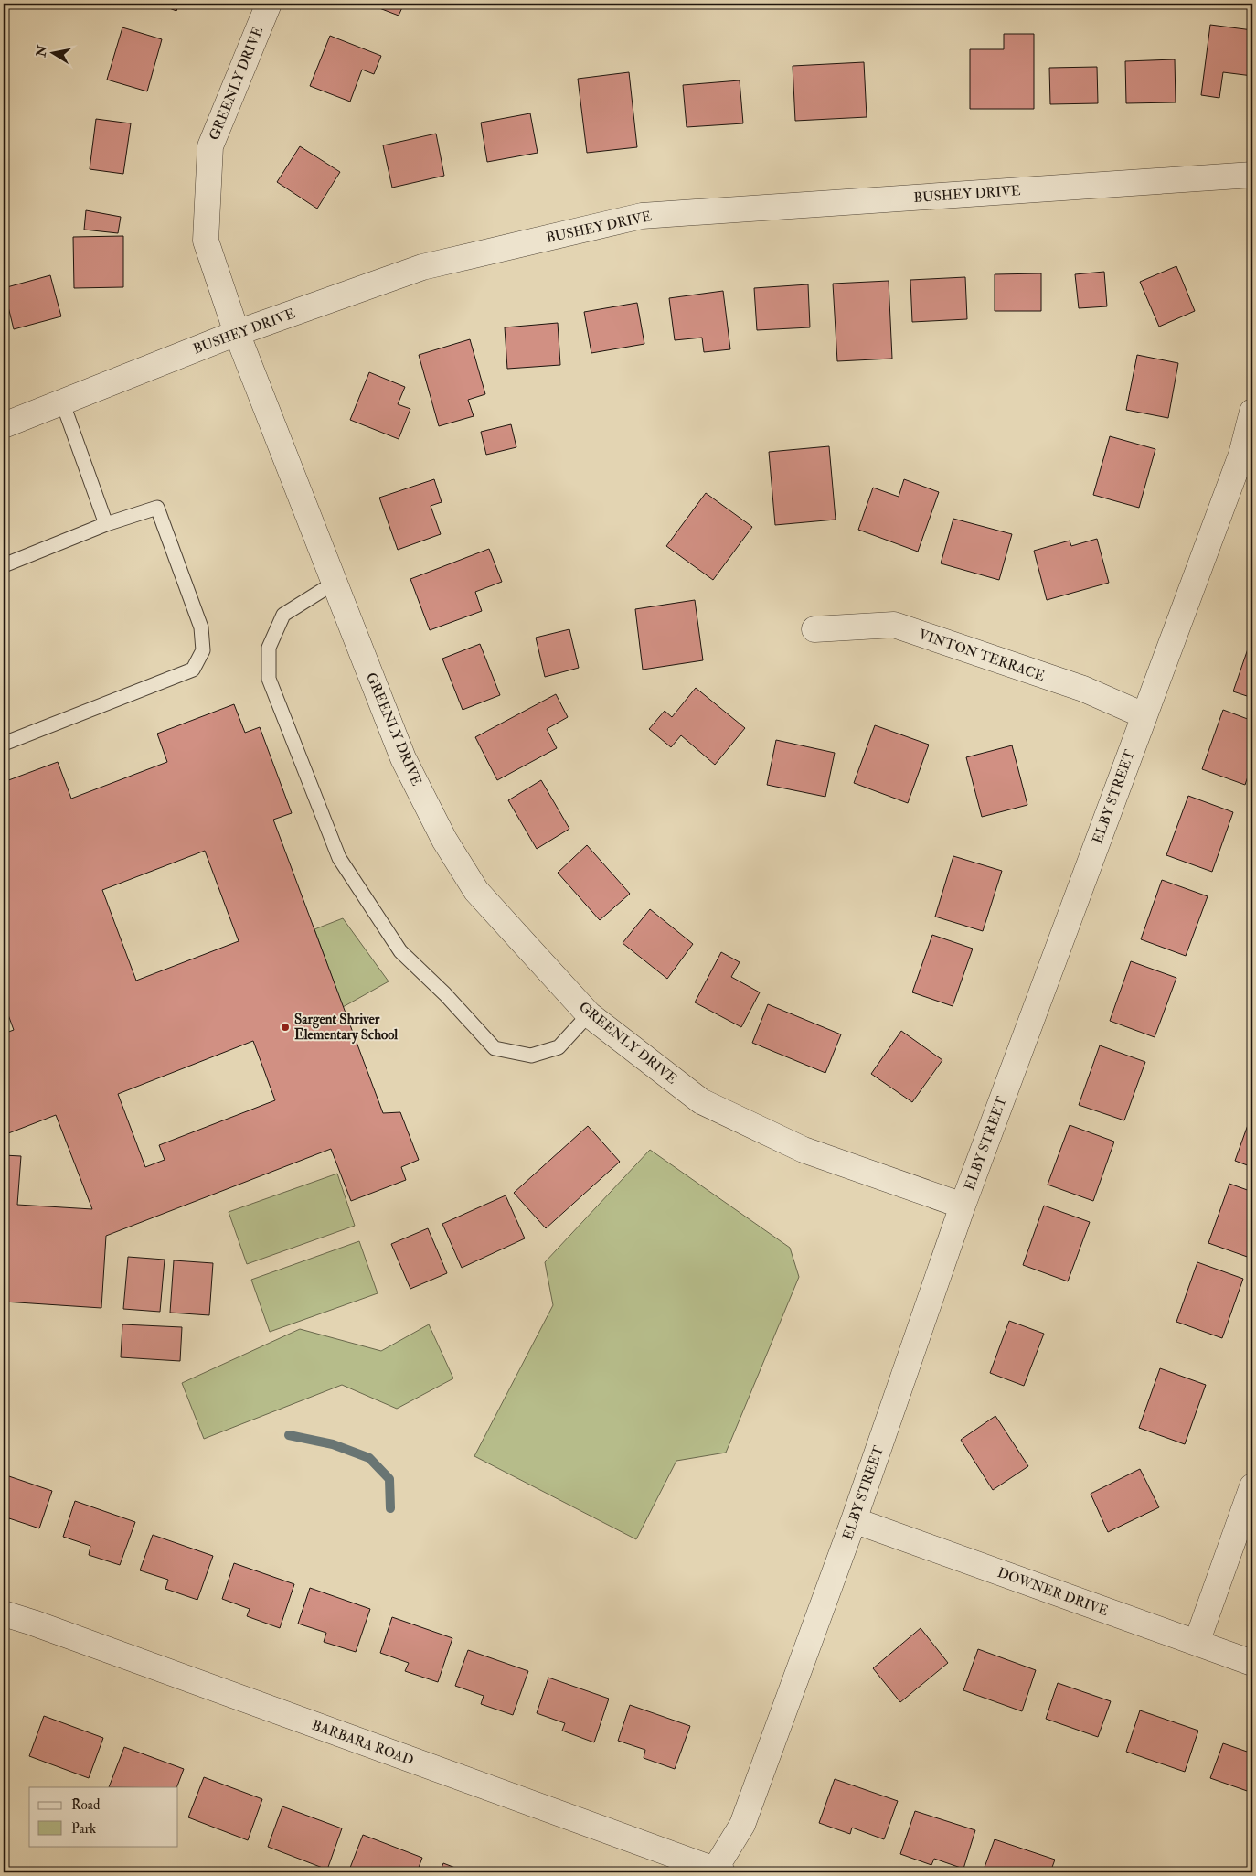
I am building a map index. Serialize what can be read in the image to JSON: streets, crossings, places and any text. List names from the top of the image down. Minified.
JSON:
{"streets":{"street":["GREENLY DRIVE","BUSHEY DRIVE","VINTON TERRACE","ELBY STREET","DOWNER DRIVE","BARBARA ROAD"]},"crossings":[["GREENLY DRIVE","BUSHEY DRIVE"],["GREENLY DRIVE","ELBY STREET"],["VINTON TERRACE","ELBY STREET"],["ELBY STREET","DOWNER DRIVE"],["ELBY STREET","BARBARA ROAD"]],"places":["Sargent Shriver Elementary School"],"legend":["Road","Park"],"north":"left"}
